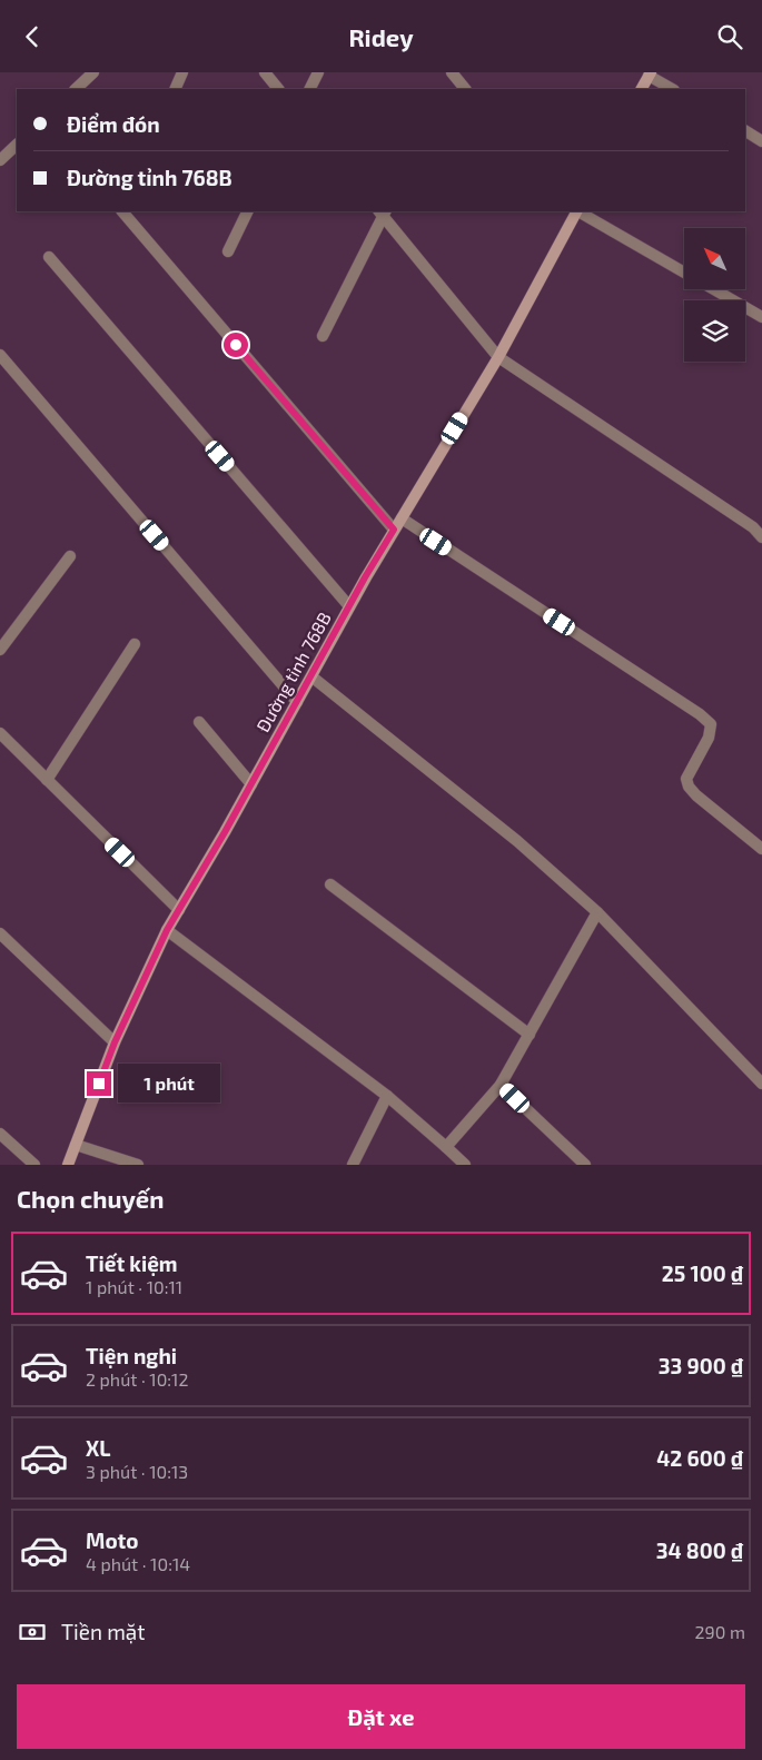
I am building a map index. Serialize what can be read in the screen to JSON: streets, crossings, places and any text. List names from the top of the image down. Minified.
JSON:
{"streets":{"street":["Đường tỉnh 768B"]},"north":"top left","page":{"header":"Ridey","banner":["Điểm đón","Đường tỉnh 768B"],"bubble":"1 phút","heading":"Chọn chuyến","list":[{"name":"Tiết kiệm","note":"1 phút · 10:11","value":"25 100 ₫"},{"name":"Tiện nghi","note":"2 phút · 10:12","value":"33 900 ₫"},{"name":"XL","note":"3 phút · 10:13","value":"42 600 ₫"},{"name":"Moto","note":"4 phút · 10:14","value":"34 800 ₫"}],"pay":["Tiền mặt","290 m"],"buttons":"Đặt xe"}}
